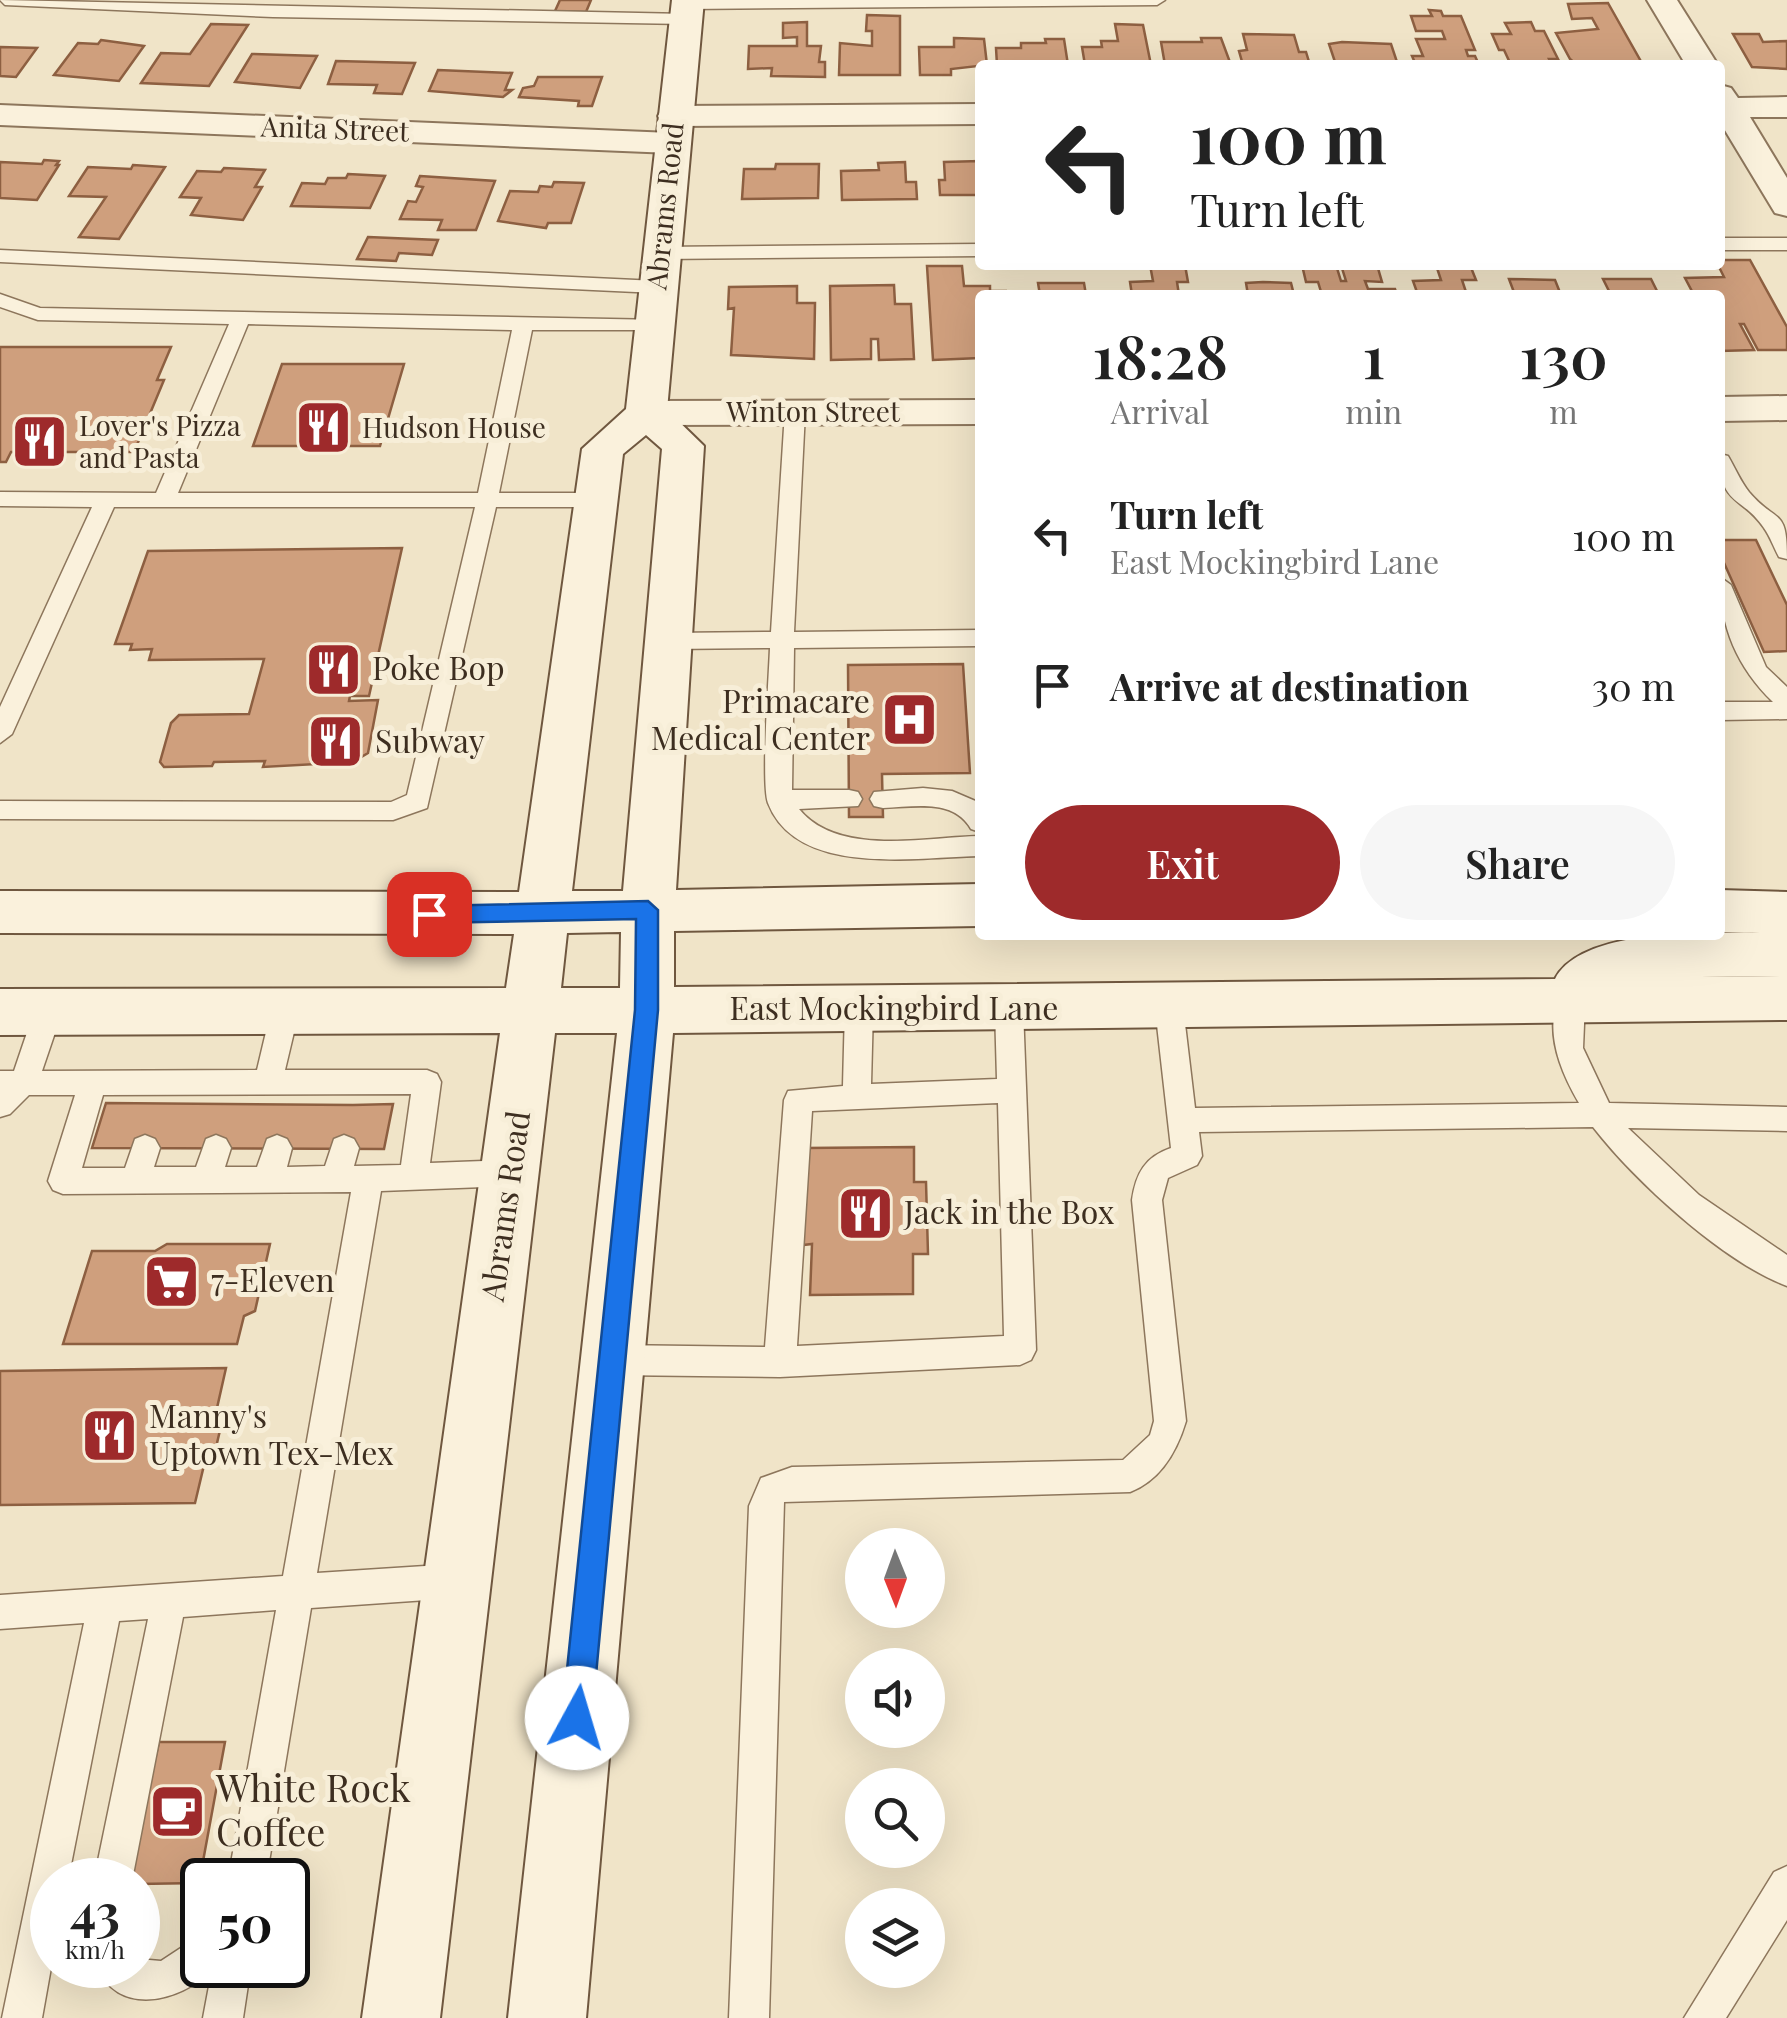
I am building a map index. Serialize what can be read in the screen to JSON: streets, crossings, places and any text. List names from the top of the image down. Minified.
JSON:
{"streets":{"main road":["Abrams Road","East Mockingbird Lane"],"street":["Anita Street","Winton Street"]},"crossings":[["Anita Street","Abrams Road"],["Abrams Road","Winton Street"],["Abrams Road","East Mockingbird Lane"]],"places":{"restaurant":["Hudson House","Lover's Pizza and Pasta","Poke Bop","Subway","Jack in the Box","Manny's Uptown Tex-Mex"],"hospital":["Primacare Medical Center"],"supermarket":["7-Eleven"],"cafe":["White Rock Coffee"]},"north":"bottom","page":{"turn":["100 m","Turn left"],"eta":["18:28","Arrival","1","min","130","m"],"list":[{"name":"Turn left","note":"East Mockingbird Lane","value":"100 m"},{"name":"Arrive at destination","value":"30 m"}],"buttons":["Exit","Share"],"speed":"43 km/h","limit":"50"}}
